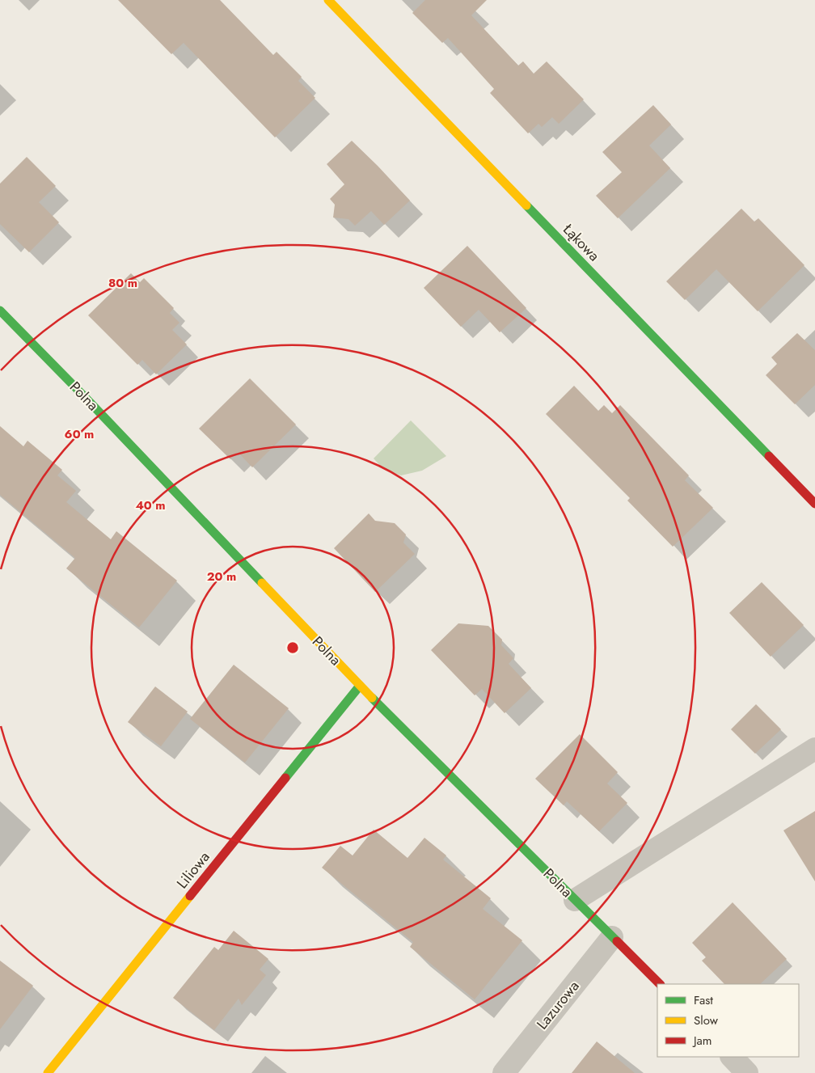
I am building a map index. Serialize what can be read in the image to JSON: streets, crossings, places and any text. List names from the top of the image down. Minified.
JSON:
{"streets":{"street":["Łąkowa","Polna","Liliowa","Lazurowa"]},"crossings":[["Polna","Liliowa"],["Polna","Lazurowa"]],"legend":["Fast","Slow","Jam"],"rings":["80 m","60 m","40 m","20 m"]}
